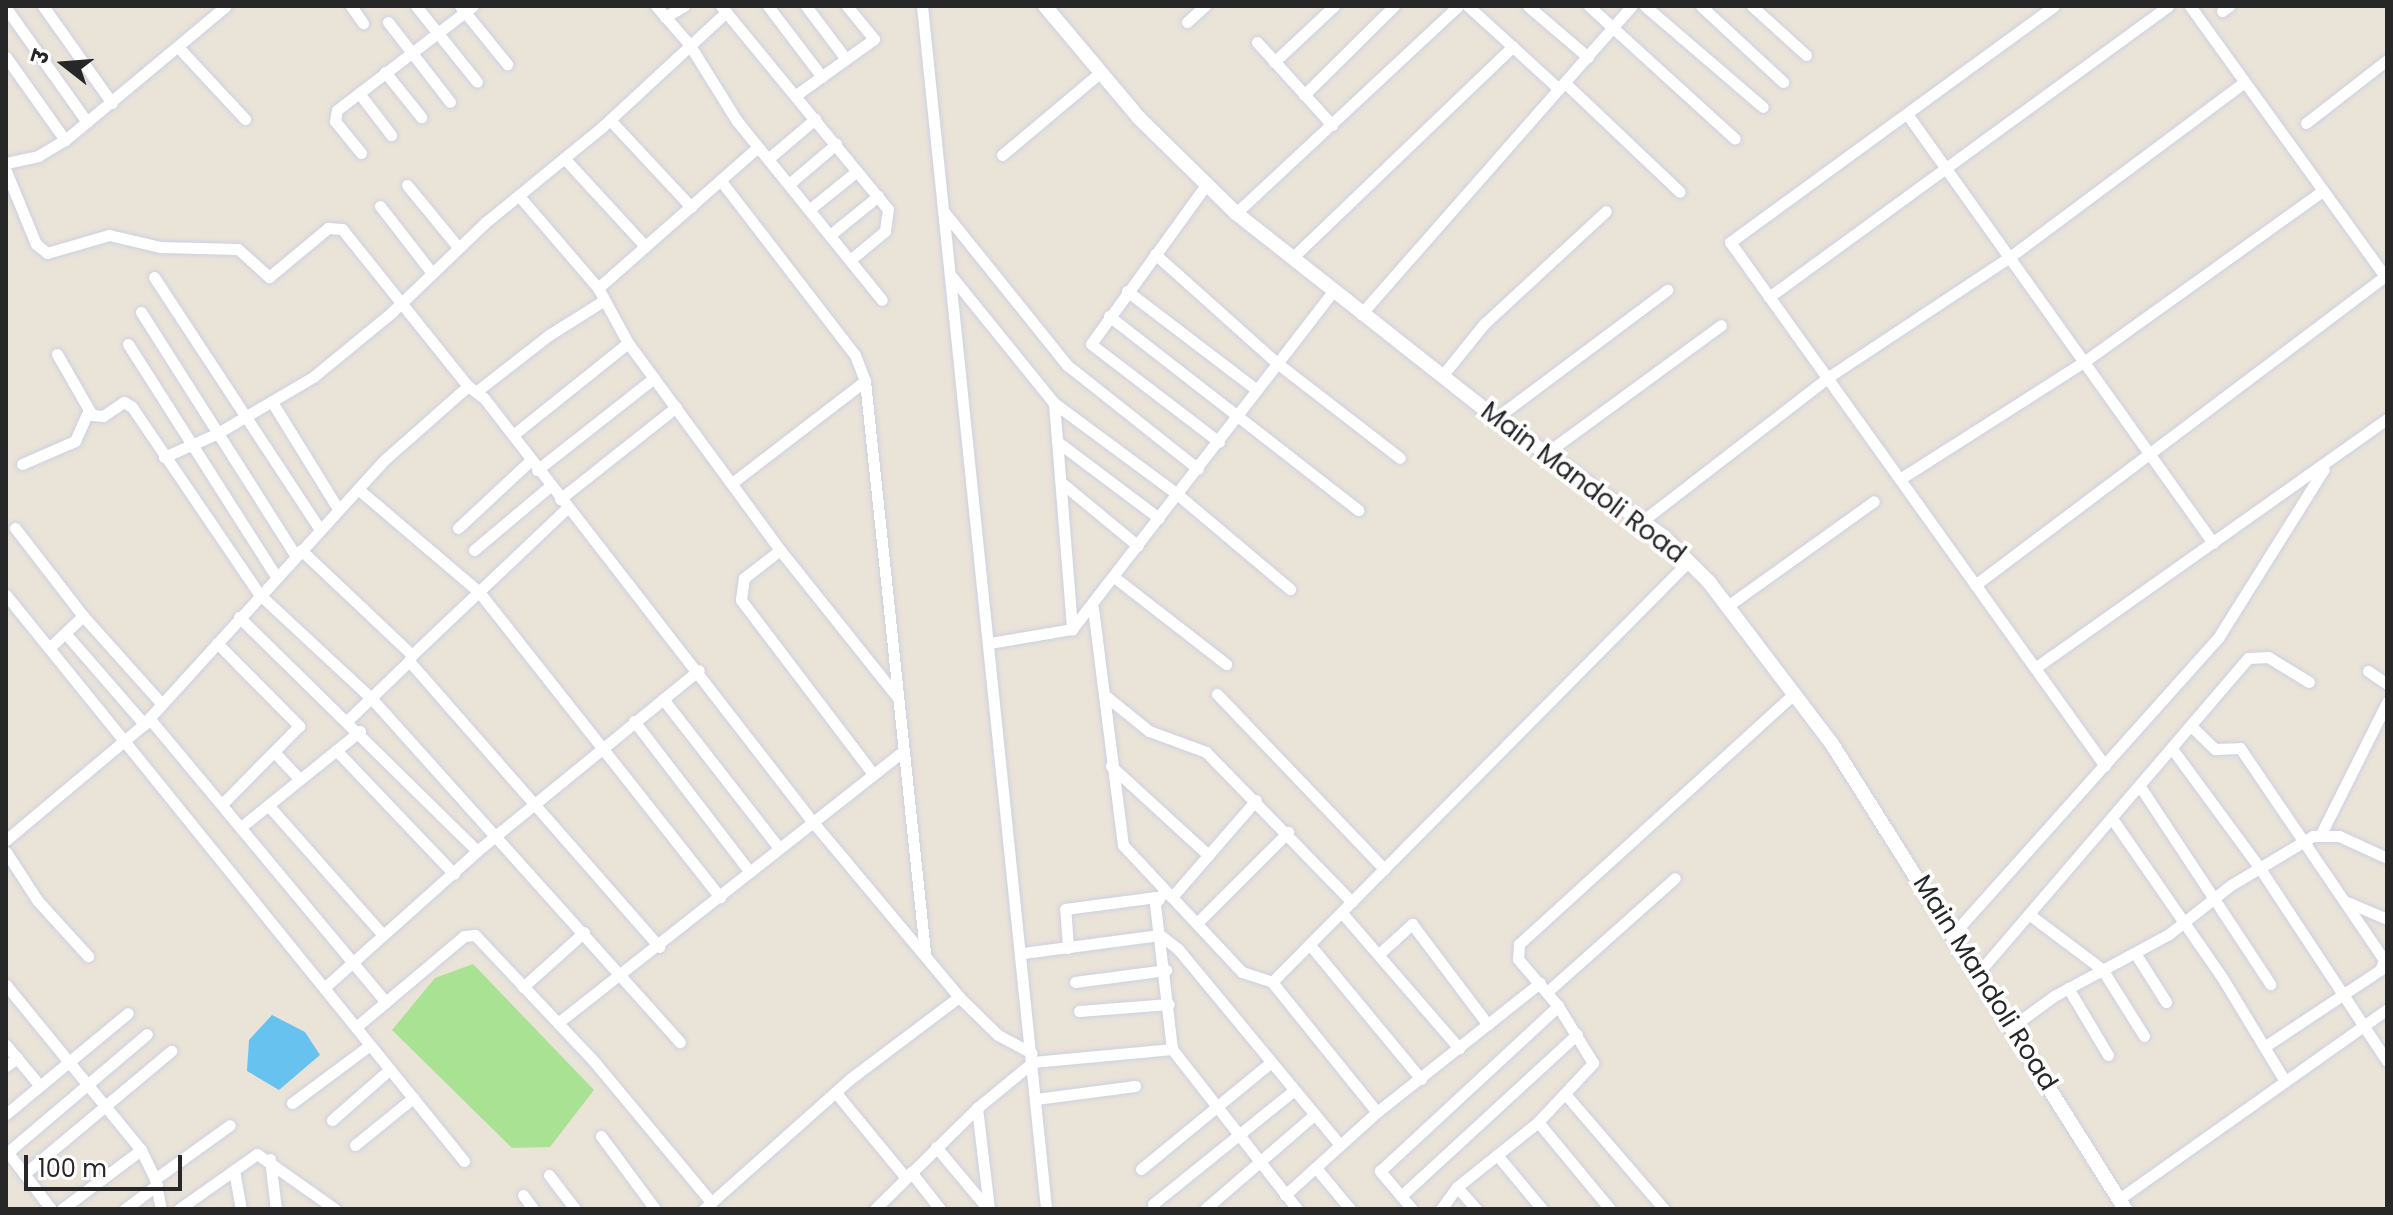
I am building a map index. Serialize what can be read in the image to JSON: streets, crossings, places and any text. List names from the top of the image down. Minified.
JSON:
{"streets":{"street":["Main Mandoli Road"]},"scale_bar":"100 m","north":"left"}
